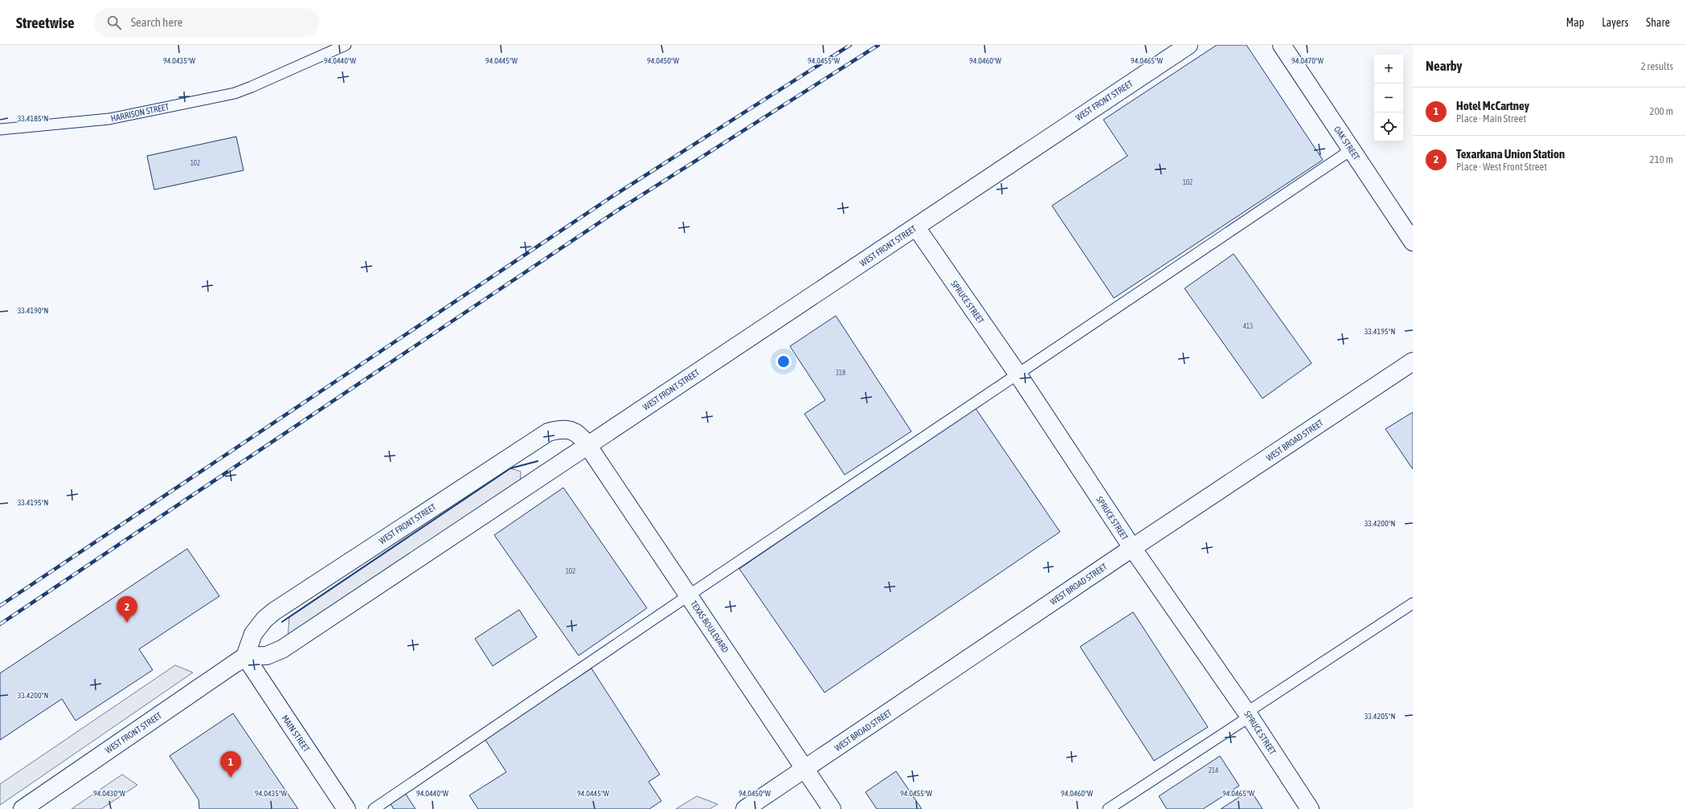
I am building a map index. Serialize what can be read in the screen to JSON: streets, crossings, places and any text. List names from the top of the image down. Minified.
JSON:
{"streets":{"street":["WEST FRONT STREET","OAK STREET","SPRUCE STREET","WEST BROAD STREET","TEXAS BOULEVARD","MAIN STREET"],"lane":["HARRISON STREET"]},"crossings":[["WEST FRONT STREET","SPRUCE STREET"],["WEST FRONT STREET","TEXAS BOULEVARD"],["WEST FRONT STREET","MAIN STREET"],["SPRUCE STREET","WEST BROAD STREET"],["WEST BROAD STREET","TEXAS BOULEVARD"]],"house_numbers":["102","102","413","318","102","214"],"page":{"header":"Streetwise","search":"Search here","nav":["Map","Layers","Share"],"heading":["Nearby","2 results"],"map_buttons":["+","−"],"list":[{"mark":"1","name":"Hotel McCartney","note":"Place · Main Street","value":"200 m"},{"mark":"2","name":"Texarkana Union Station","note":"Place · West Front Street","value":"210 m"}],"pins":["2","1"]},"coordinates":["94.0435°W","94.0440°W","94.0445°W","94.0450°W","94.0455°W","94.0460°W","94.0465°W","94.0470°W","33.4185°N","33.4190°N","33.4195°N","33.4200°N","33.4205°N","94.0430°W"]}
